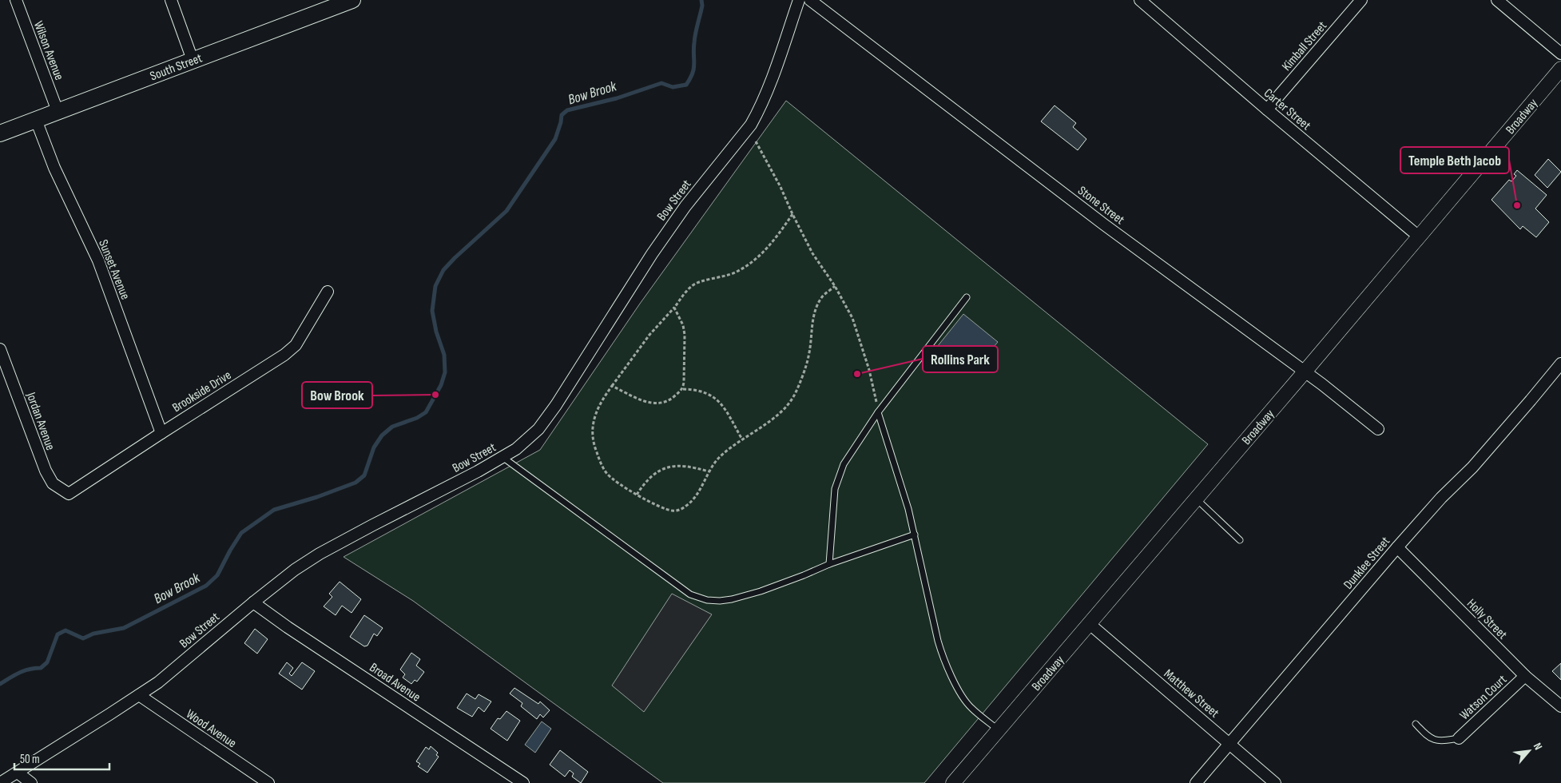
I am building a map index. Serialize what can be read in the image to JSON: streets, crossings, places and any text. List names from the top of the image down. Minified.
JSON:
{"streets":{"main road":["South Street"],"street":["Kimball Street","Wilson Avenue","Carter Street","Broadway","Bow Street","Stone Street","Sunset Avenue","Brookside Drive","Jordan Avenue","Dunklee Street","Holly Street","Broad Avenue","Matthew Street","Watson Court","Wood Avenue"]},"crossings":[["Kimball Street","Carter Street"],["Wilson Avenue","South Street"],["South Street","Sunset Avenue"],["Carter Street","Broadway"],["Broadway","Stone Street"],["Broadway","Matthew Street"],["Bow Street","Broad Avenue"],["Bow Street","Wood Avenue"],["Sunset Avenue","Brookside Drive"],["Brookside Drive","Jordan Avenue"],["Dunklee Street","Holly Street"],["Dunklee Street","Matthew Street"],["Holly Street","Watson Court"]],"water":["Bow Brook"],"places":["Temple Beth Jacob","Rollins Park","Bow Brook"],"scale_bar":"50 m","north":"top right"}
